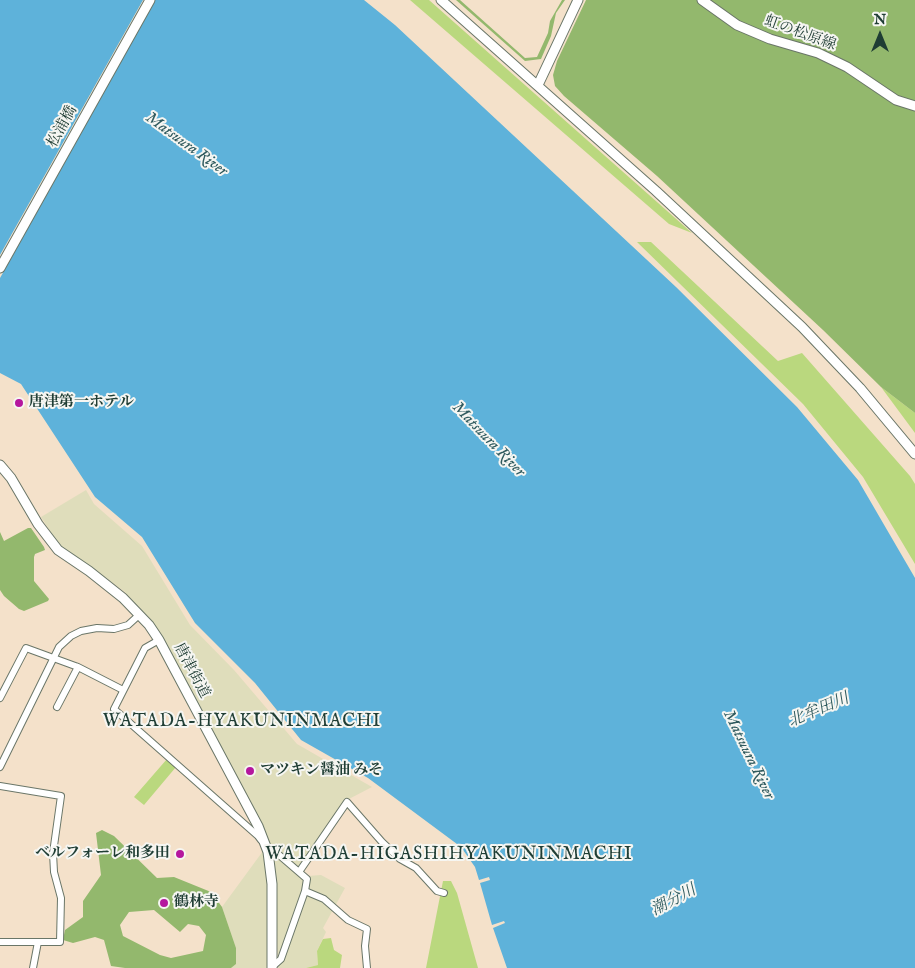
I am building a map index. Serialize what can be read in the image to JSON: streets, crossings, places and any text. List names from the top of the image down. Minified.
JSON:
{"streets":{"street":["虹の松原線","松浦橋","唐津街道"]},"districts":["WATADA-HYAKUNINMACHI","WATADA-HIGASHIHYAKUNINMACHI"],"water":["Matsuura River","北牟田川","潮分川"],"places":["唐津第一ホテル","マツキン醤油 みそ","ベルフォーレ和多田","鶴林寺"],"north":"top"}
